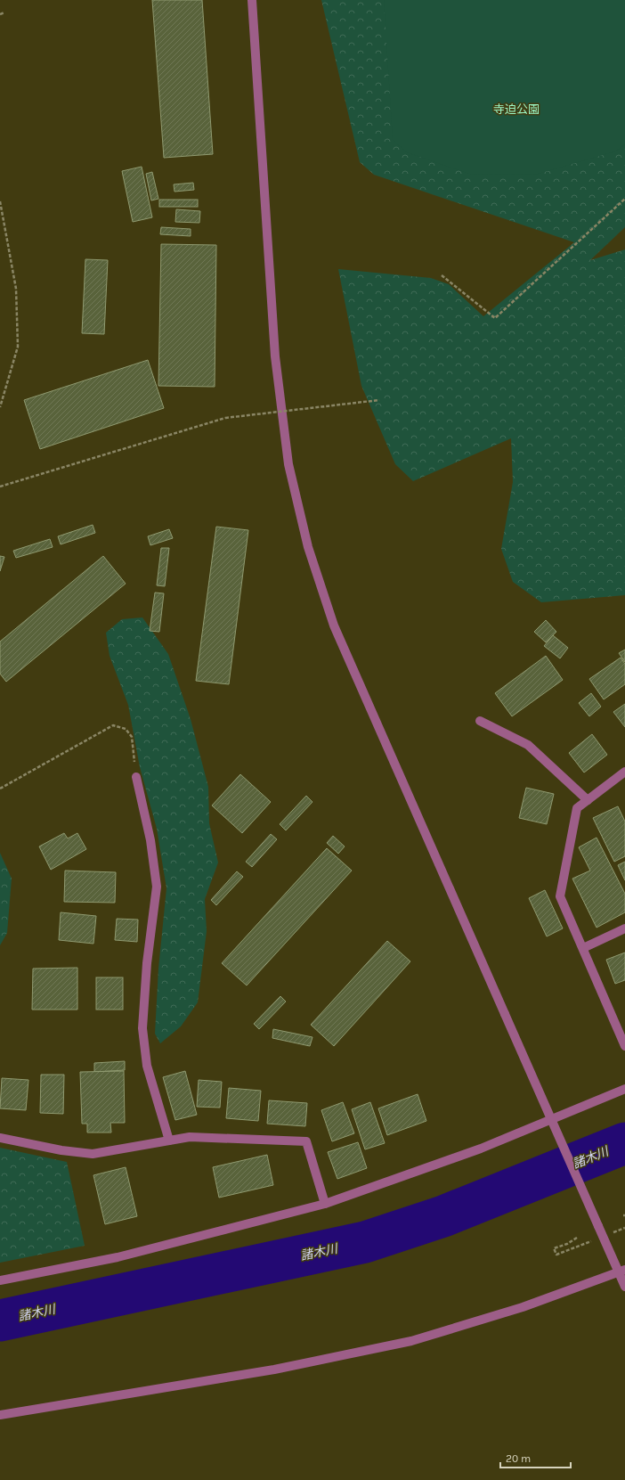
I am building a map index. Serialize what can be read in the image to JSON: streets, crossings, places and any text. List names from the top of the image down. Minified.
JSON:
{"water":["諸木川"],"parks":["寺迫公園"],"scale_bar":"20 m"}
